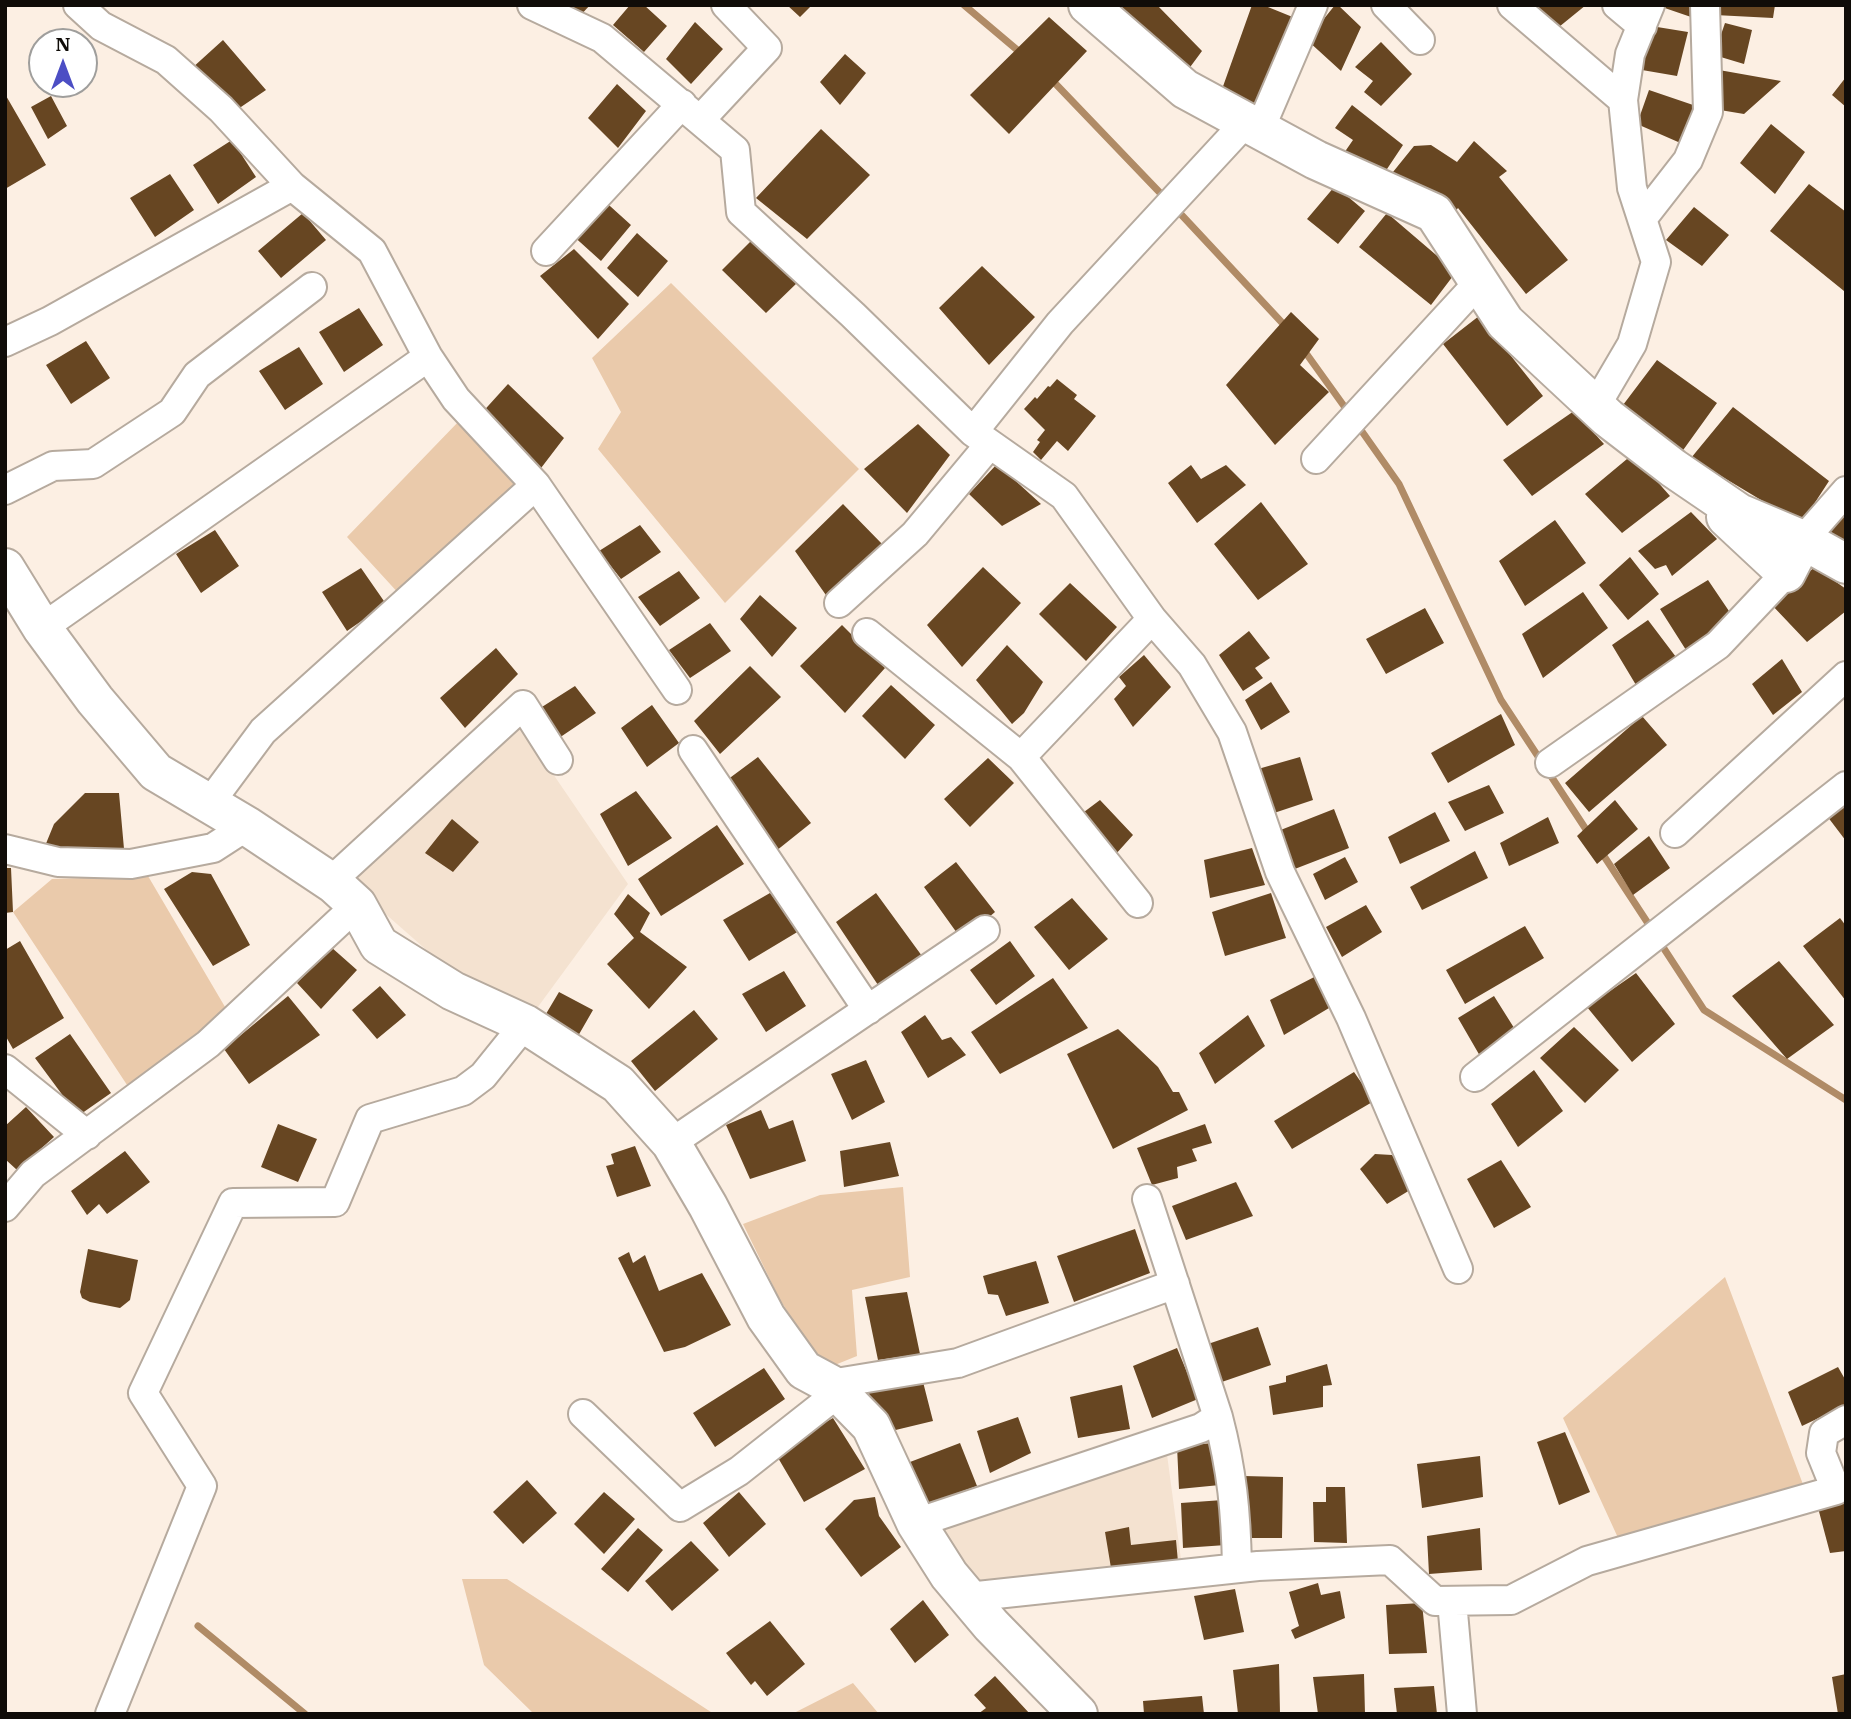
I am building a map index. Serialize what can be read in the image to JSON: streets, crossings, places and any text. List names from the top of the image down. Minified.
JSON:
{"north":"top"}
